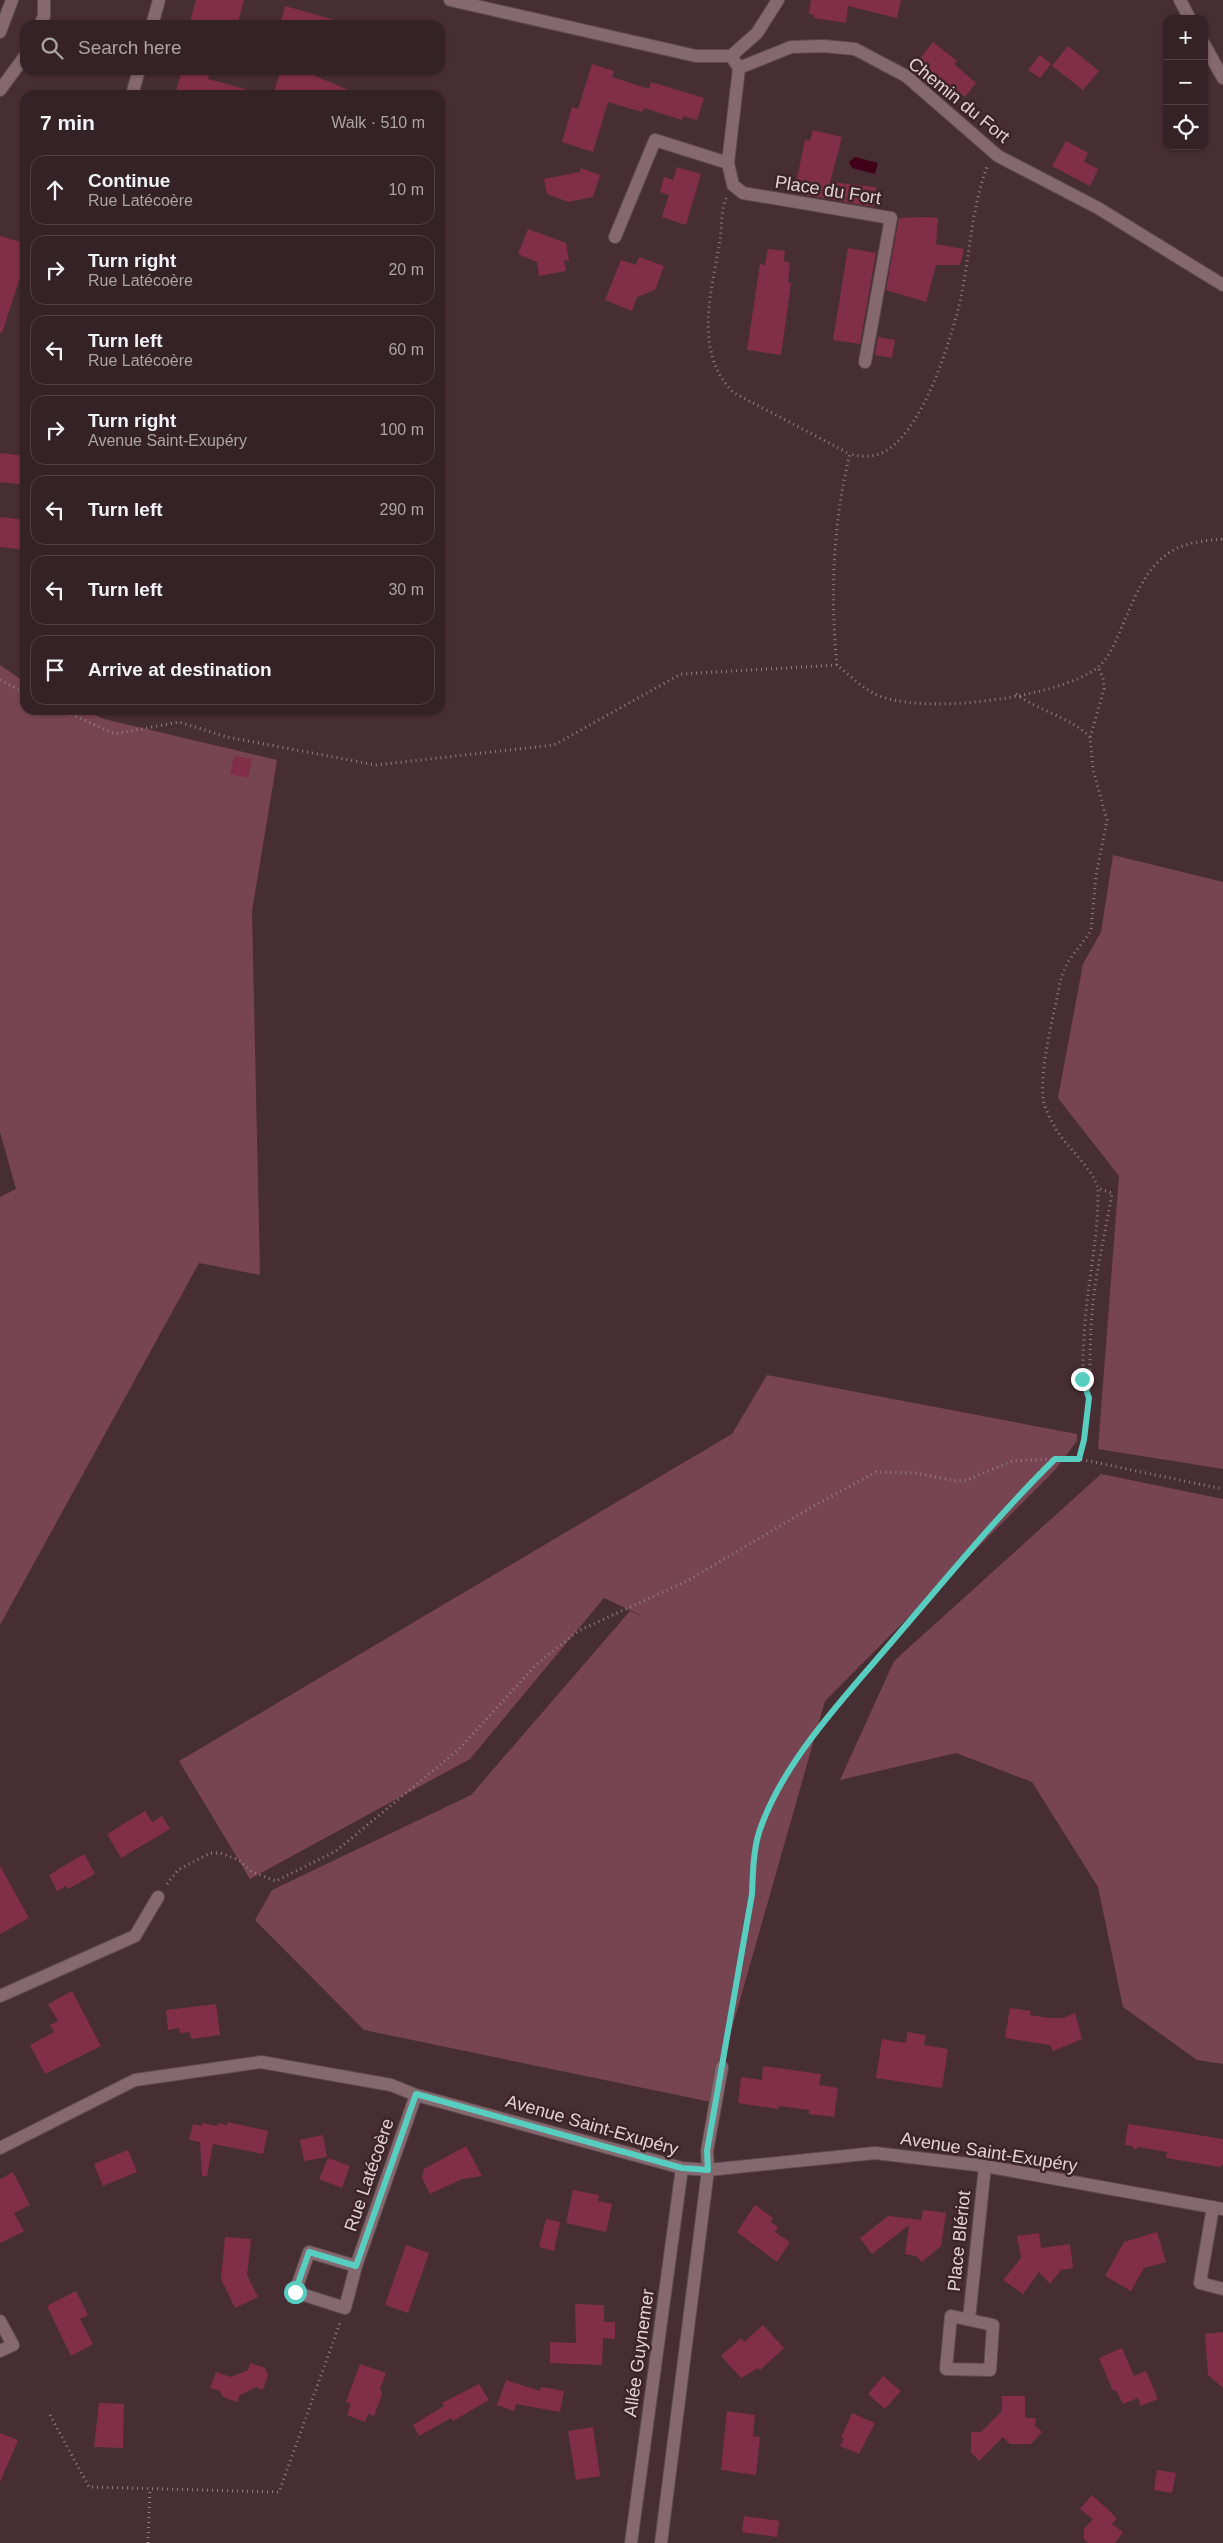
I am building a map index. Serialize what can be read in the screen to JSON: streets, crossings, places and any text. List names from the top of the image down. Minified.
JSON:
{"streets":{"street":["Chemin du Fort","Place du Fort","Avenue Saint-Exupéry","Rue Latécoère","Place Blériot","Allée Guynemer"]},"crossings":[["Avenue Saint-Exupéry","Rue Latécoère"],["Avenue Saint-Exupéry","Place Blériot"],["Avenue Saint-Exupéry","Allée Guynemer"]],"page":{"map_buttons":["+","−"],"search":"Search here","heading":["7 min","Walk · 510 m"],"list":[["Continue","Rue Latécoère","10 m"],["Turn right","Rue Latécoère","20 m"],["Turn left","Rue Latécoère","60 m"],["Turn right","Avenue Saint-Exupéry","100 m"],["Turn left","290 m"],["Turn left","30 m"],"Arrive at destination"]}}
